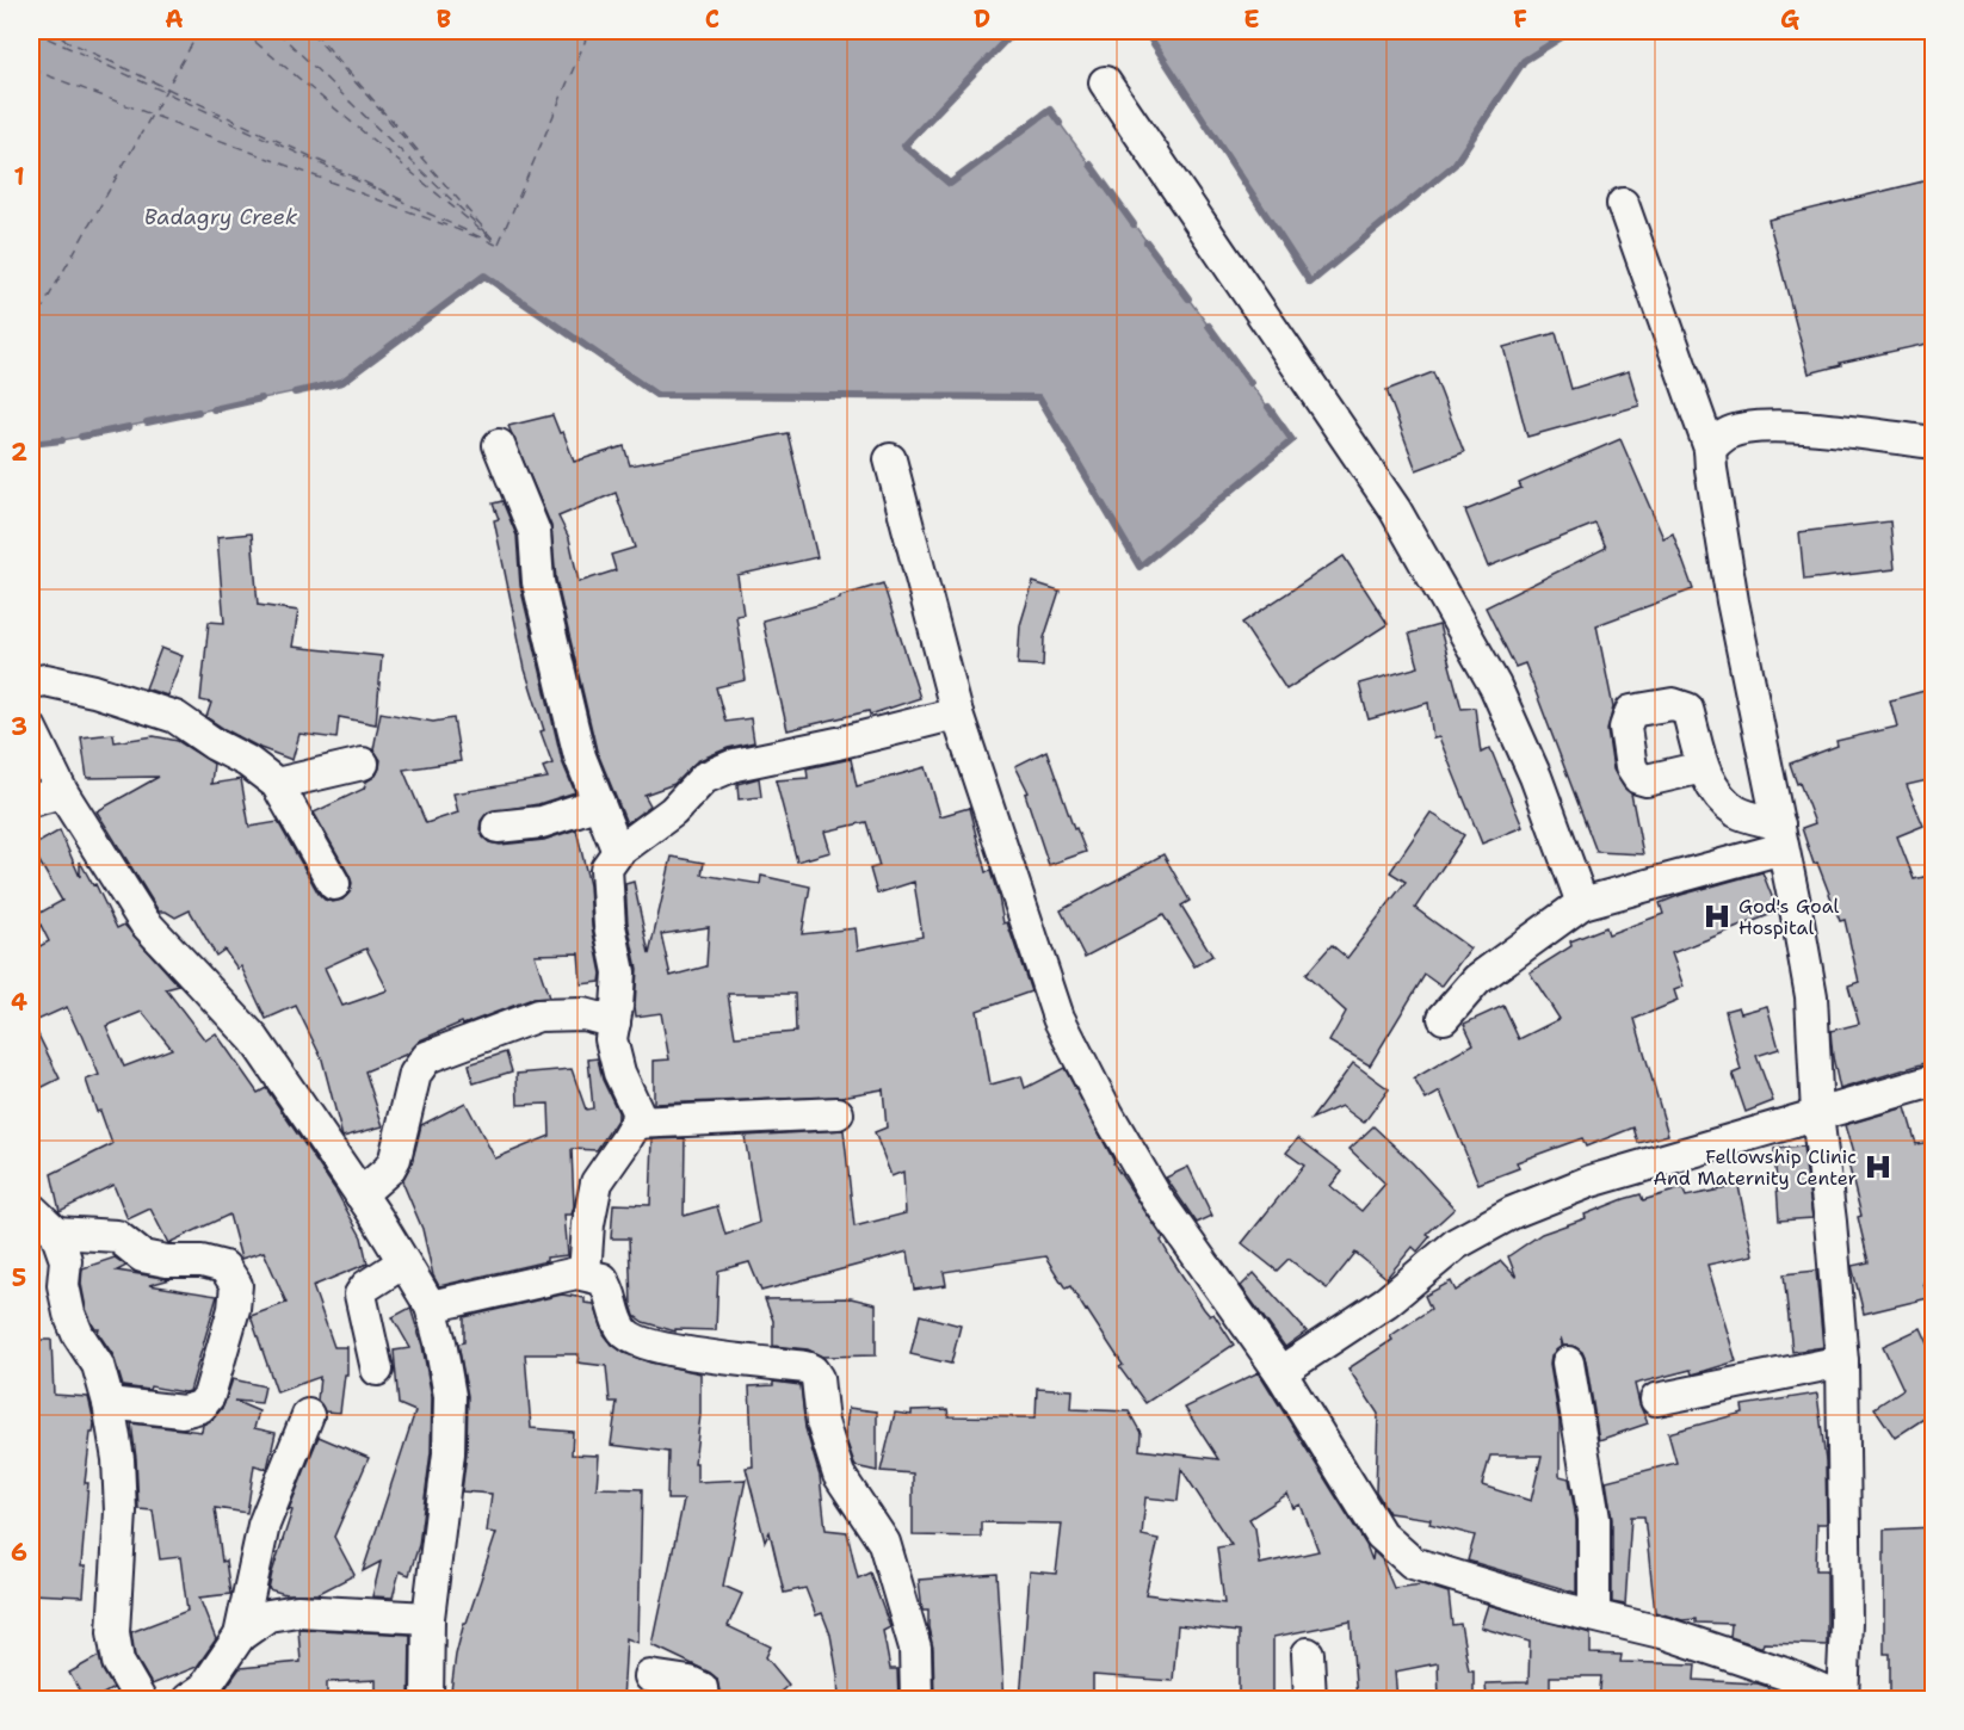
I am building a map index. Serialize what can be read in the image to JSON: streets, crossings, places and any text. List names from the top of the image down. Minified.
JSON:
{"water":["Badagry Creek"],"places":{"hospital":["God's Goal Hospital","Fellowship Clinic And Maternity Center"]},"grid":{"columns":["A","B","C","D","E","F","G"],"rows":["1","2","3","4","5","6"]}}
